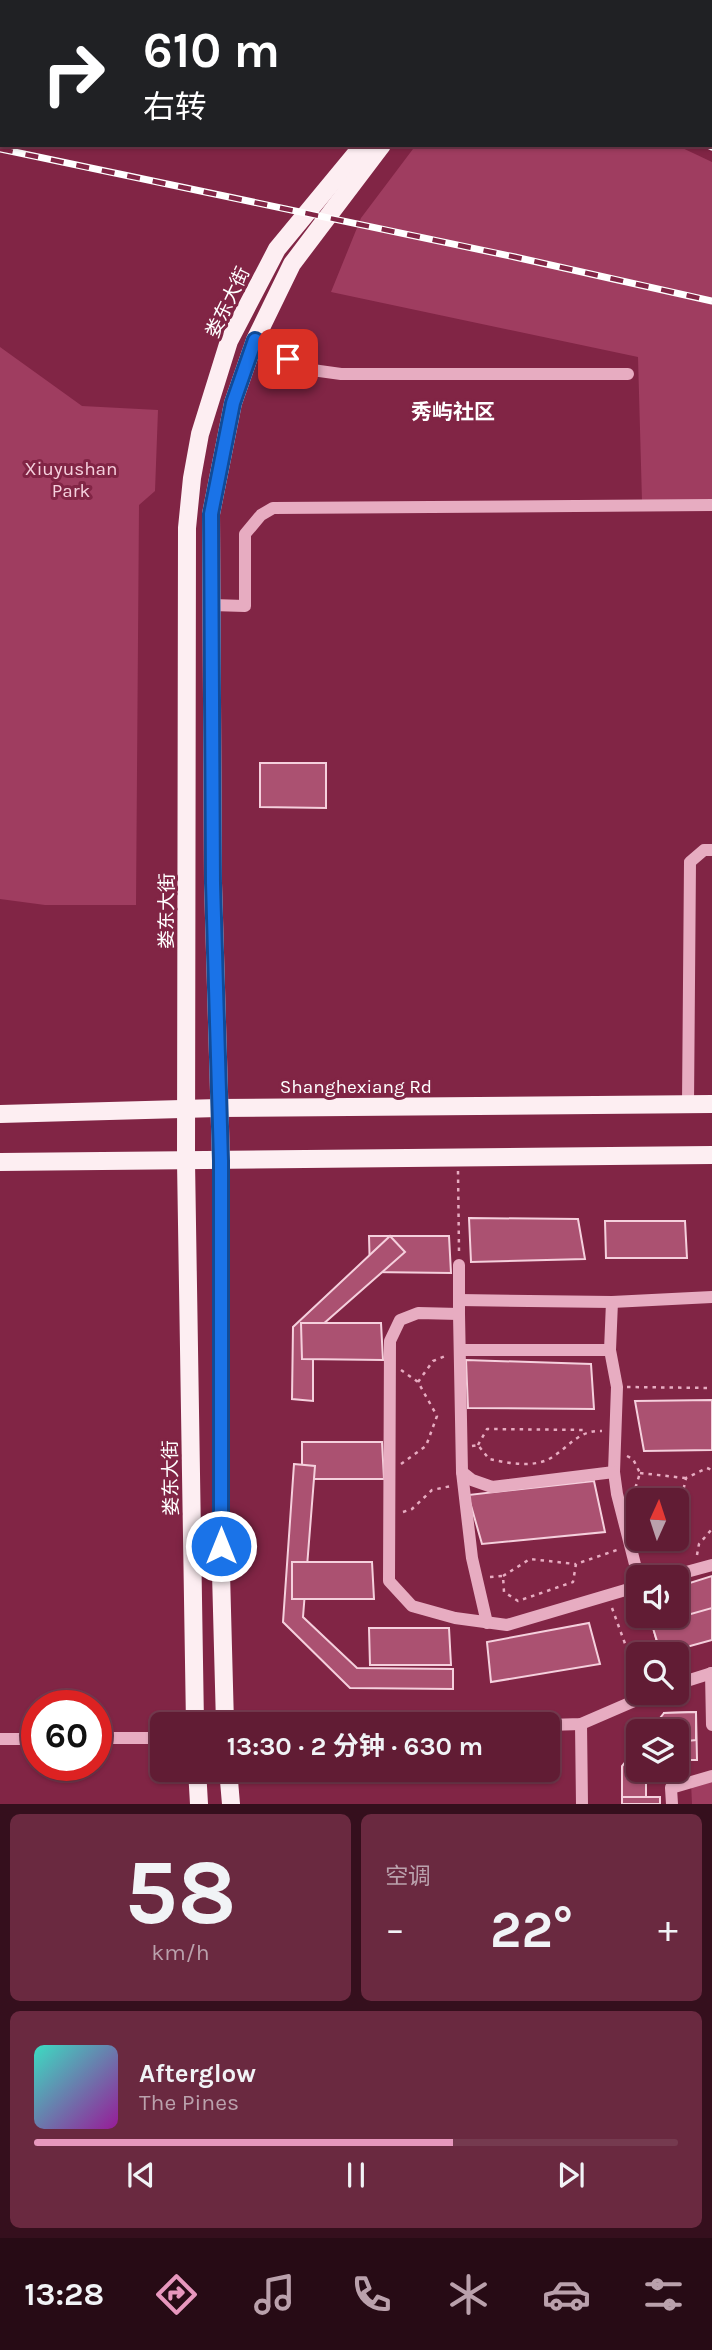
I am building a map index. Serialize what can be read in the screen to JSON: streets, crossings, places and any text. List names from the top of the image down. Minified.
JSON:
{"streets":{"main road":["娄东大街","Shanghexiang Rd"]},"crossings":[["娄东大街","Shanghexiang Rd"]],"districts":["秀屿社区"],"parks":["Xiuyushan Park"],"north":"top","page":{"turn":["610 m","右转"],"limit":"60","trip":"13:30 · 2 分钟 · 630 m","tile":[["58","km/h"],"空调"],"heat":["−","22°","+"],"song":["Afterglow","The Pines"],"tabs":"13:28"}}
